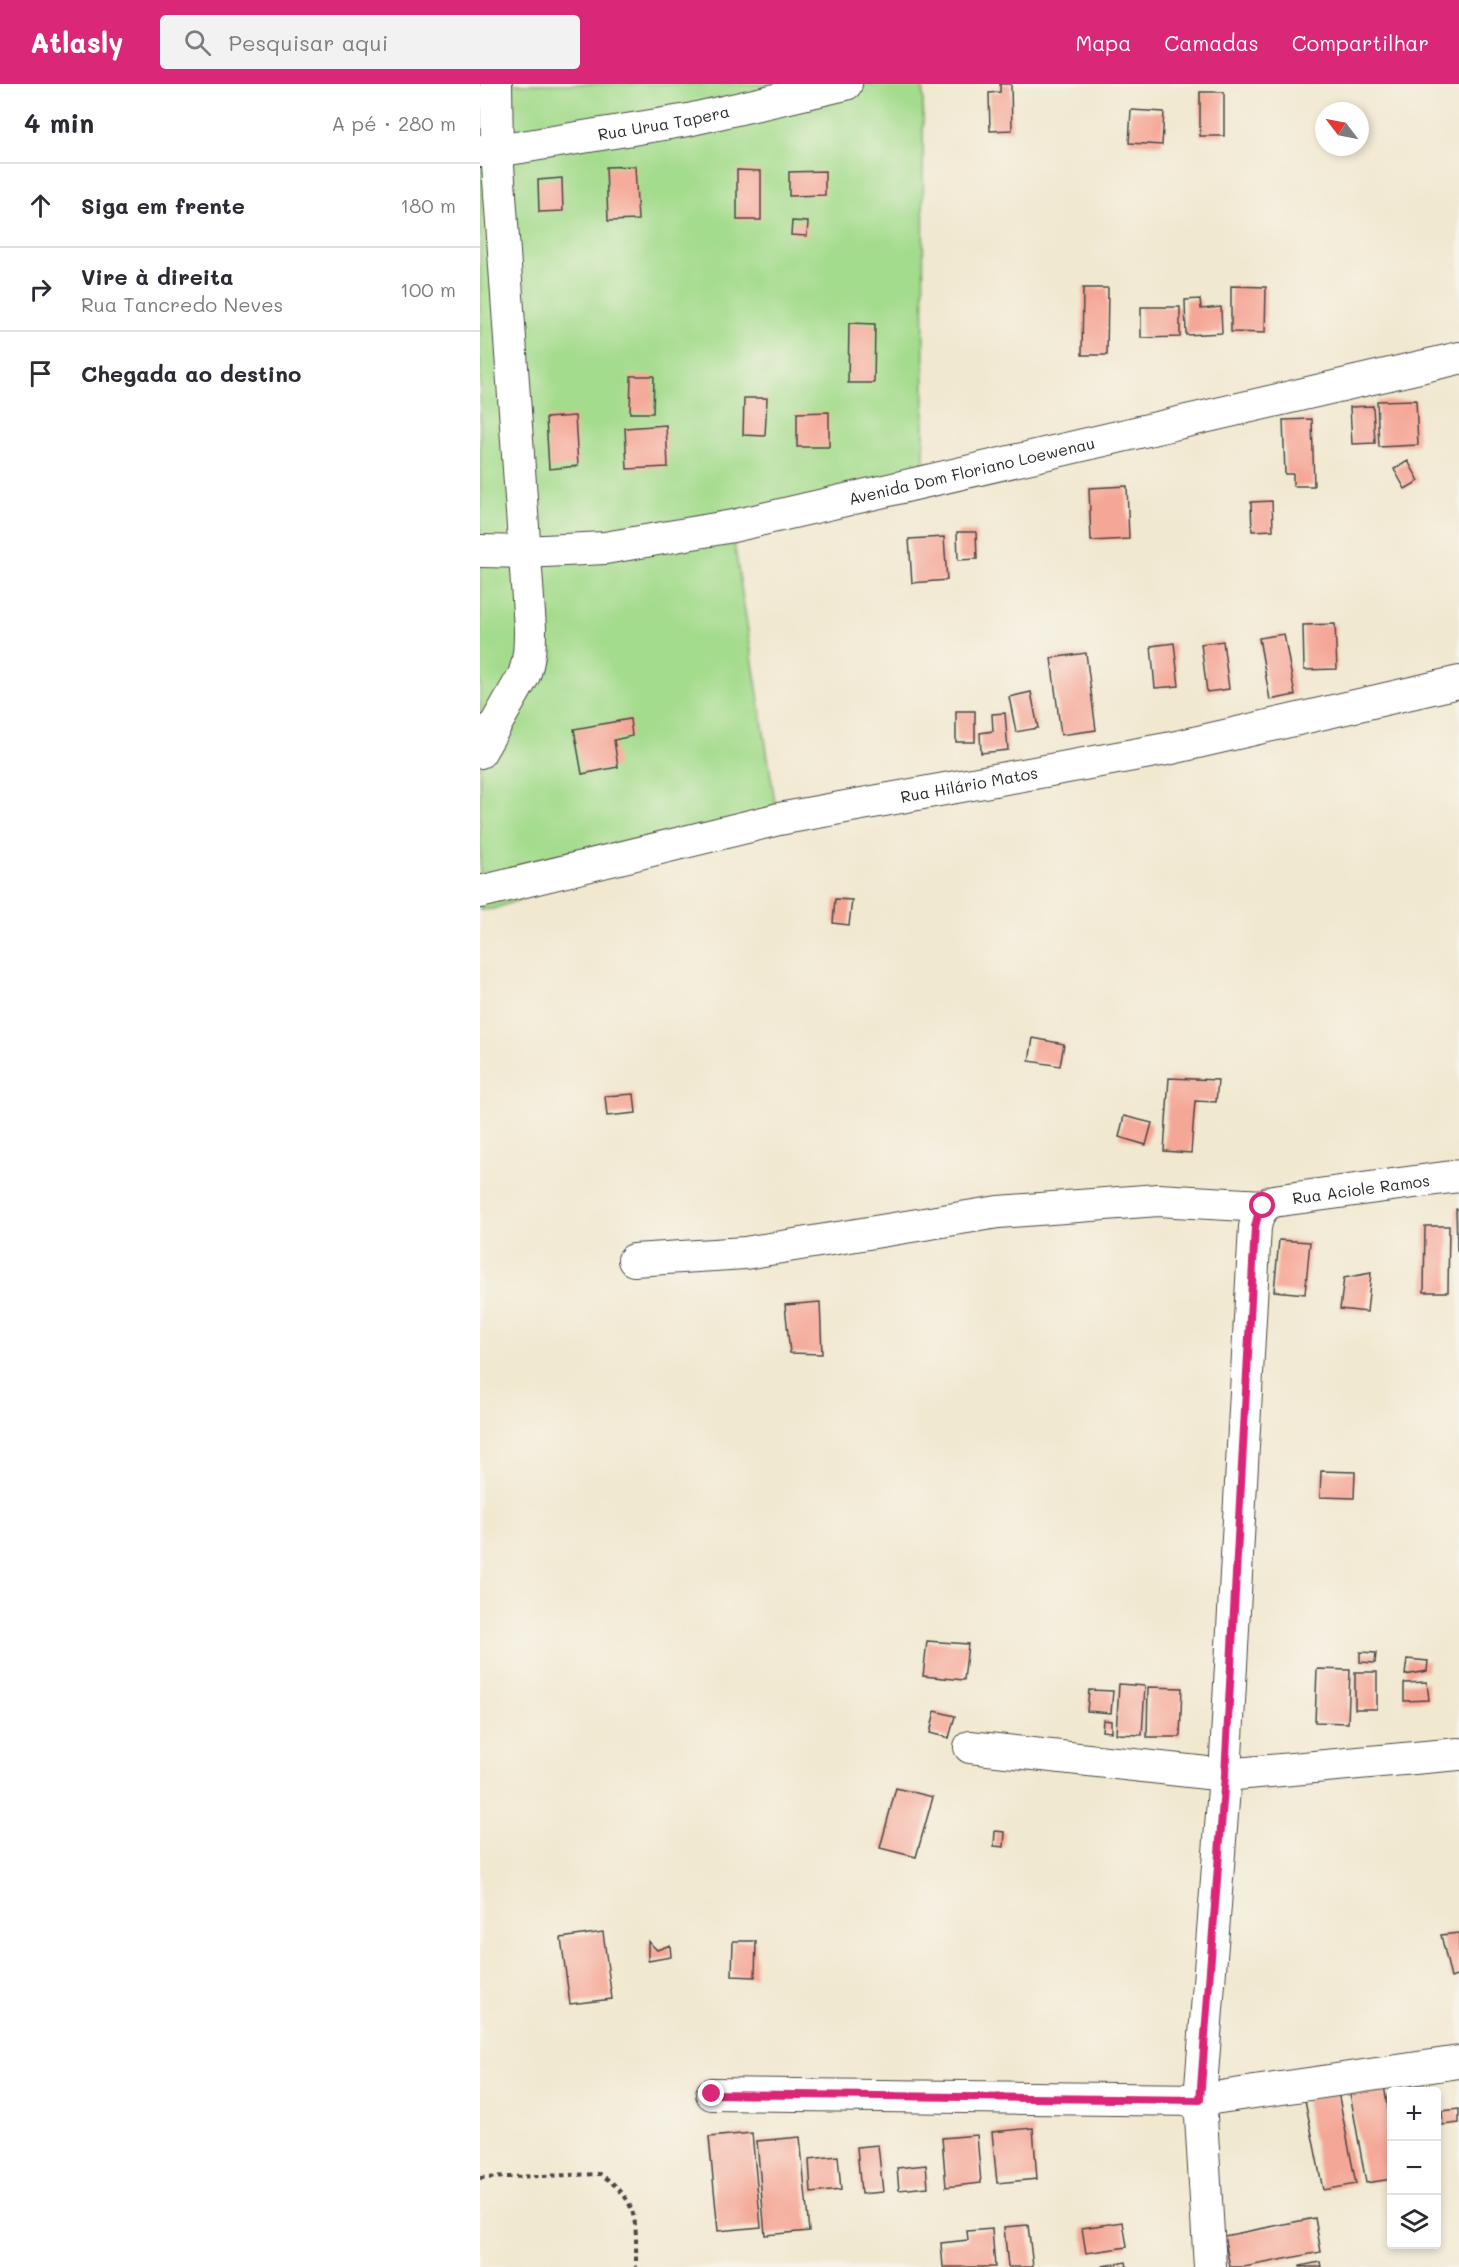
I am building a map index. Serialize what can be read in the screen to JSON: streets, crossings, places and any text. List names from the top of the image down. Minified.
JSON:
{"streets":{"street":["Rua Urua Tapera","Avenida Dom Floriano Loewenau","Rua Hilário Matos","Rua Aciole Ramos"]},"north":"top left","page":{"header":"Atlasly","search":"Pesquisar aqui","nav":["Mapa","Camadas","Compartilhar"],"heading":["4 min","A pé · 280 m"],"list":[["Siga em frente","180 m"],["Vire à direita","Rua Tancredo Neves","100 m"],"Chegada ao destino"],"map_buttons":["+","−"]}}
